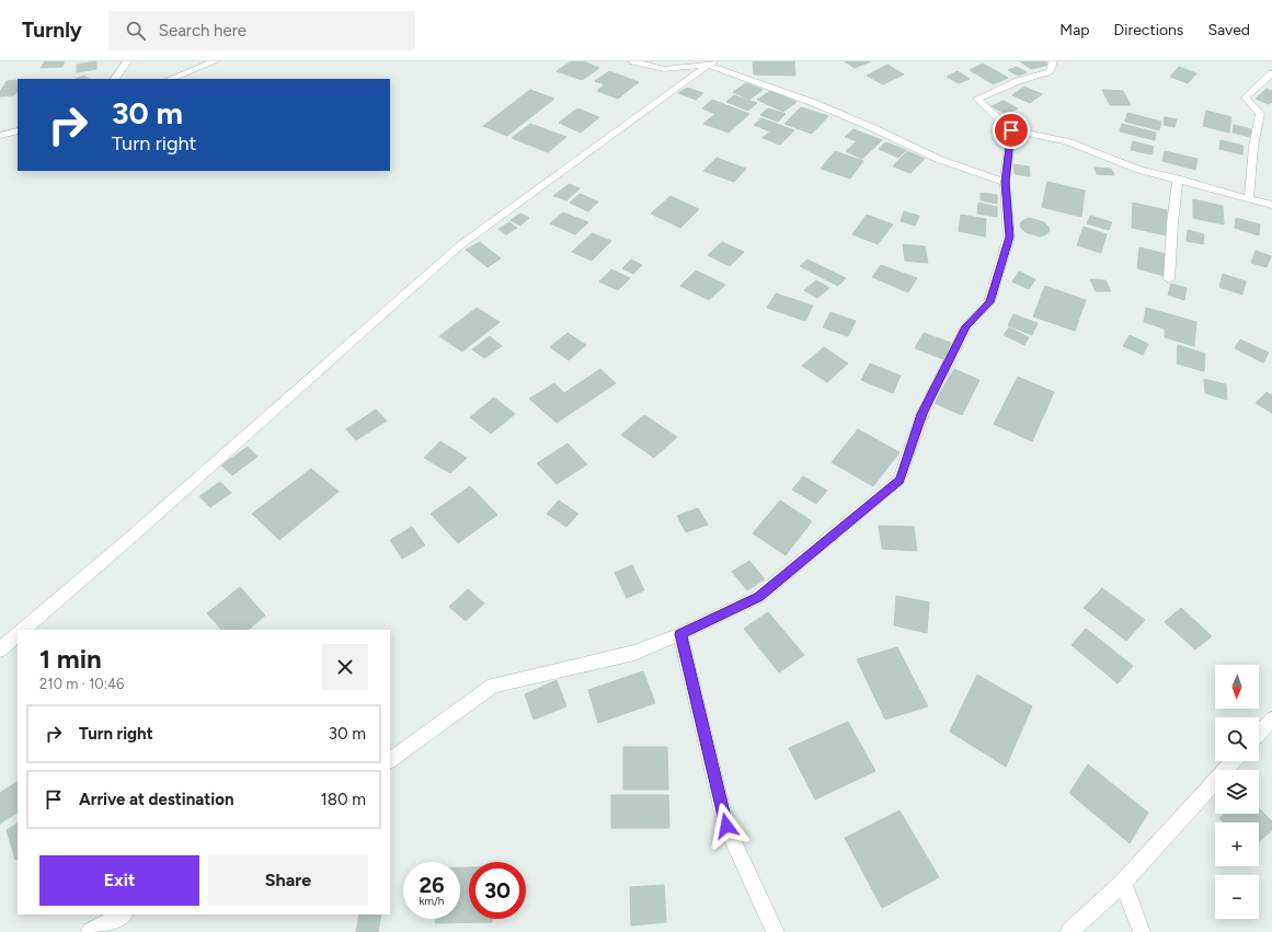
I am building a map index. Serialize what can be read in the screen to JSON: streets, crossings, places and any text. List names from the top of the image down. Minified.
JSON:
{"north":"bottom","page":{"header":"Turnly","search":"Search here","nav":["Map","Directions","Saved"],"turn":["30 m","Turn right"],"heading":["1 min","210 m · 10:46"],"map_buttons":["+","−"],"list":[{"name":"Turn right","value":"30 m"},{"name":"Arrive at destination","value":"180 m"}],"buttons":["Exit","Share"],"speed":"26 km/h","limit":"30"}}
